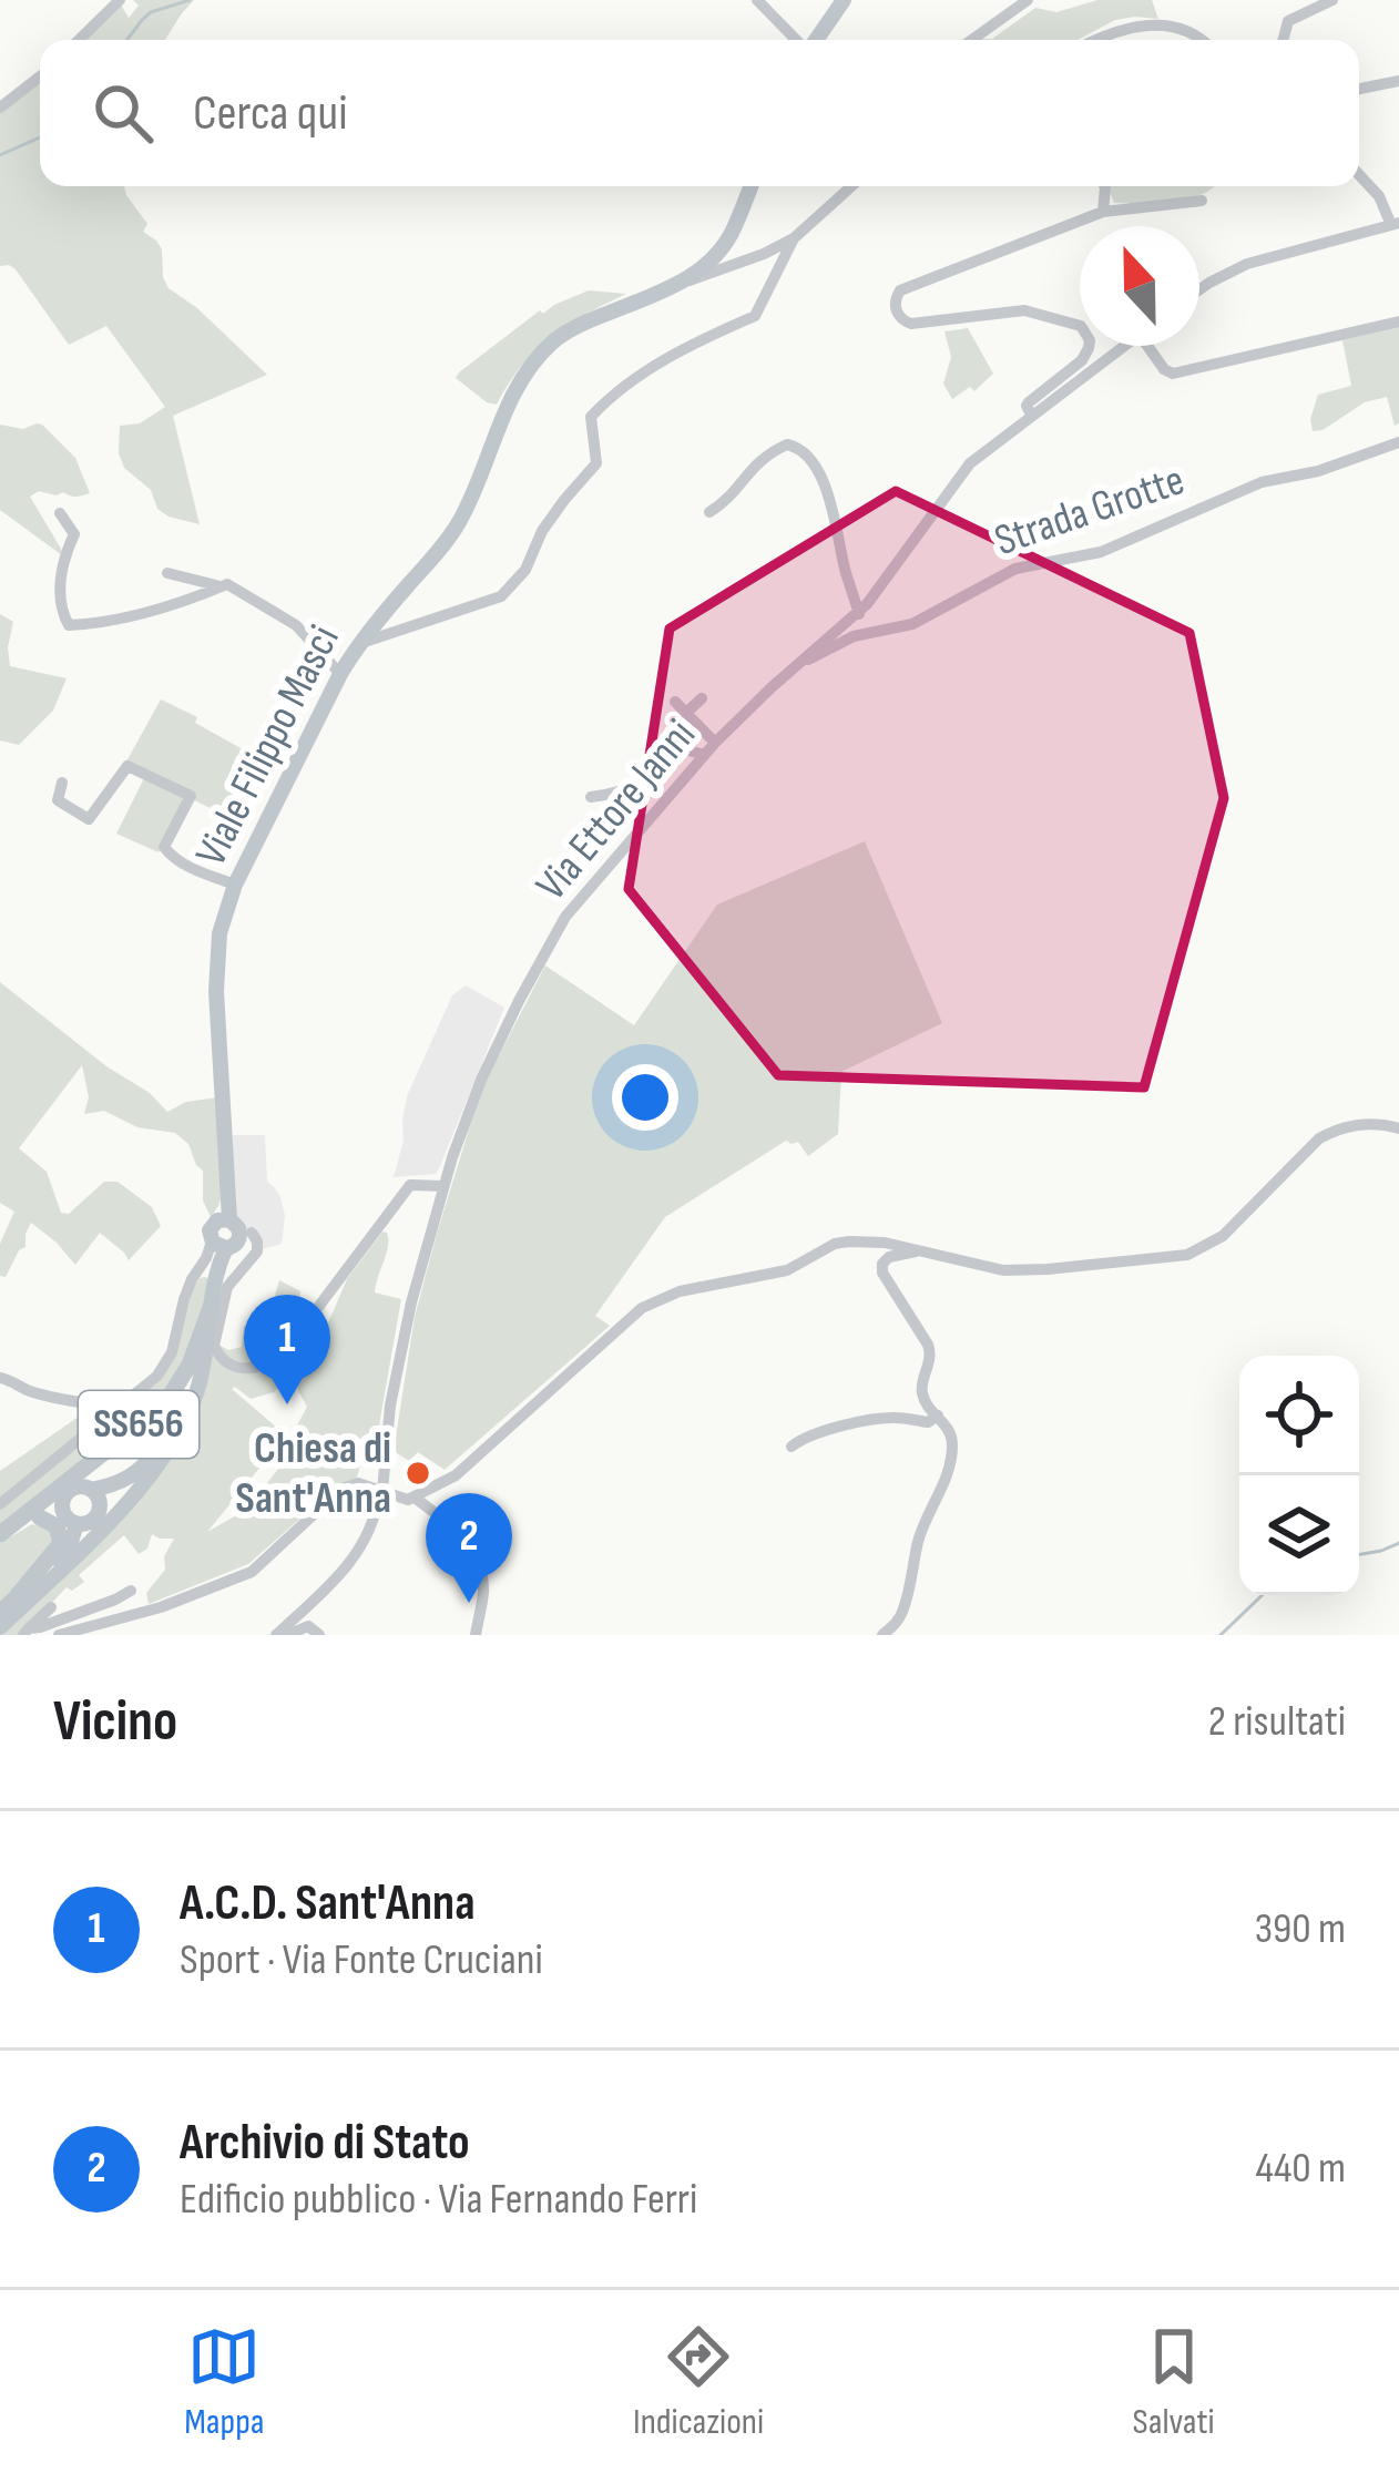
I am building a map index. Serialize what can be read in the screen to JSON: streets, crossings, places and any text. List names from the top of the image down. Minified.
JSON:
{"streets":{"highway":["SS656"],"main road":["Viale Filippo Masci"],"street":["Strada Grotte","Via Ettore Janni"]},"crossings":[["Strada Grotte","Via Ettore Janni"]],"places":["Chiesa di Sant'Anna"],"north":"top","page":{"search":"Cerca qui","pins":["1","2"],"heading":["Vicino","2 risultati"],"list":[{"mark":"1","name":"A.C.D. Sant'Anna","note":"Sport · Via Fonte Cruciani","value":"390 m"},{"mark":"2","name":"Archivio di Stato","note":"Edificio pubblico · Via Fernando Ferri","value":"440 m"}],"nav":["Mappa","Indicazioni","Salvati"]}}
